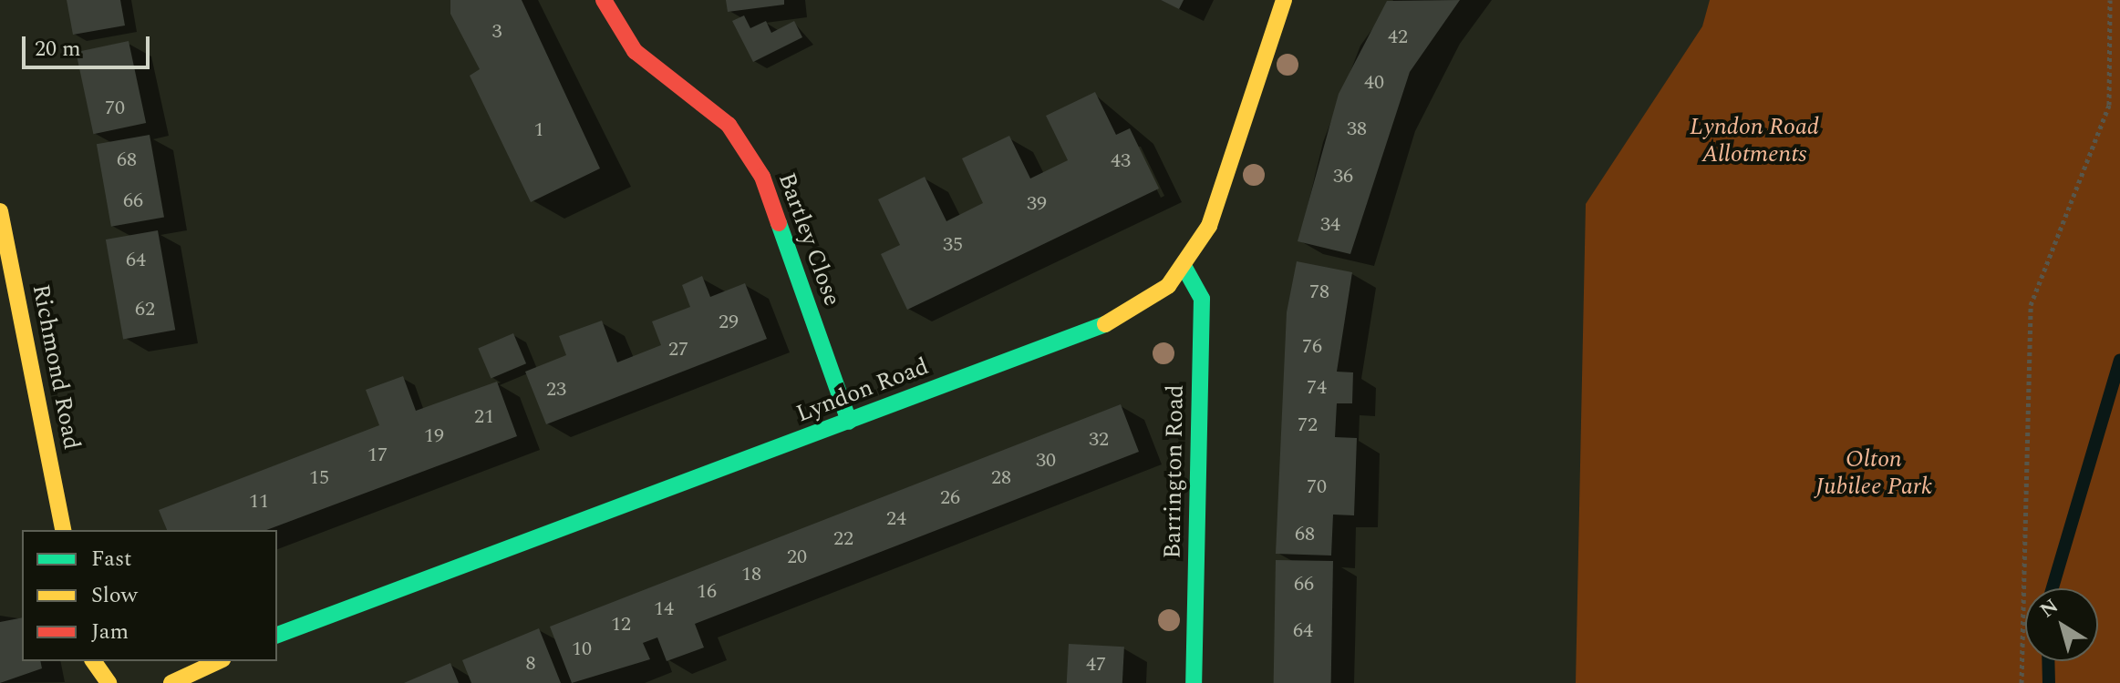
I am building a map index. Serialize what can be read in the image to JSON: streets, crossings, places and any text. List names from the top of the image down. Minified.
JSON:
{"streets":{"street":["Bartley Close","Richmond Road","Lyndon Road","Barrington Road"]},"crossings":[["Bartley Close","Lyndon Road"],["Lyndon Road","Barrington Road"]],"parks":["Lyndon Road Allotments","Olton Jubilee Park"],"house_numbers":["3","42","40","70","38","1","68","43","36","66","39","34","35","64","78","62","29","76","27","74","23","21","72","19","32","17","30","15","28","70","26","11","24","68","22","20","18","66","16","14","12","64","10","8","47"],"legend":["Fast","Slow","Jam"],"scale_bar":"20 m","north":"top left"}
